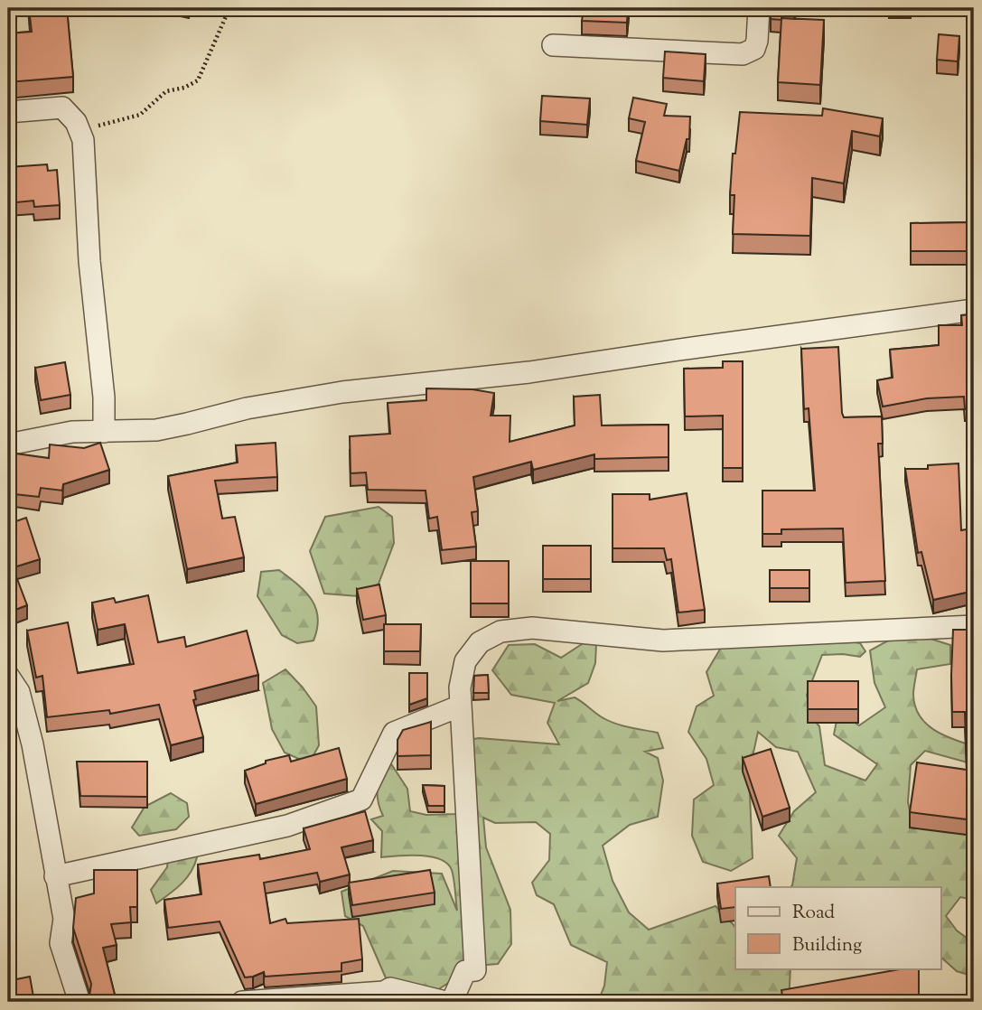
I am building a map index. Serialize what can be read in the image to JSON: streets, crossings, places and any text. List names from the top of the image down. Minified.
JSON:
{"legend":["Road","Building"]}
